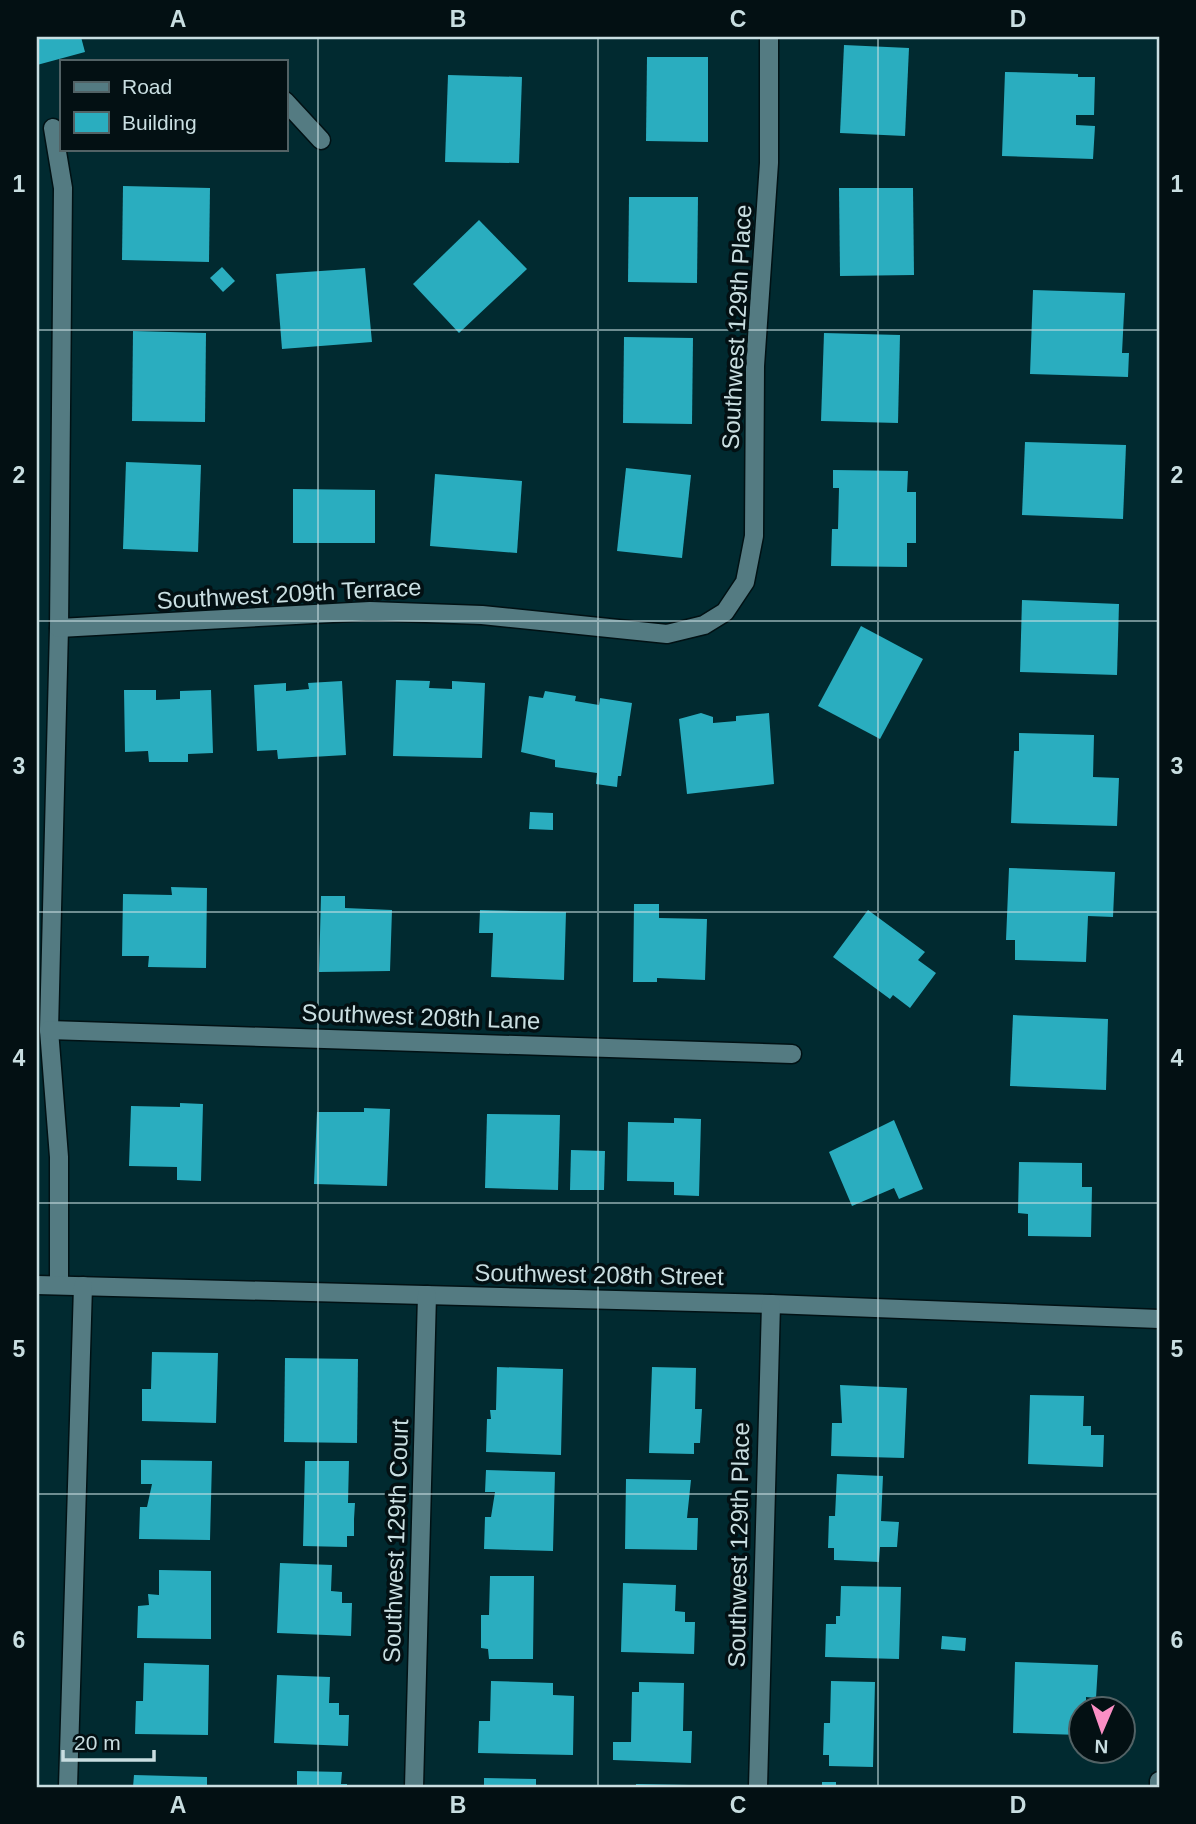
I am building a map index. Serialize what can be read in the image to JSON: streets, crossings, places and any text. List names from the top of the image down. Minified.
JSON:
{"streets":{"street":["Southwest 129th Place","Southwest 209th Terrace","Southwest 208th Lane","Southwest 208th Street","Southwest 129th Court"]},"crossings":[["Southwest 129th Place","Southwest 209th Terrace"],["Southwest 129th Place","Southwest 208th Street"],["Southwest 208th Street","Southwest 129th Court"]],"legend":["Road","Building"],"scale_bar":"20 m","north":"bottom","grid":{"columns":["A","B","C","D"],"rows":["1","2","3","4","5","6"]}}
